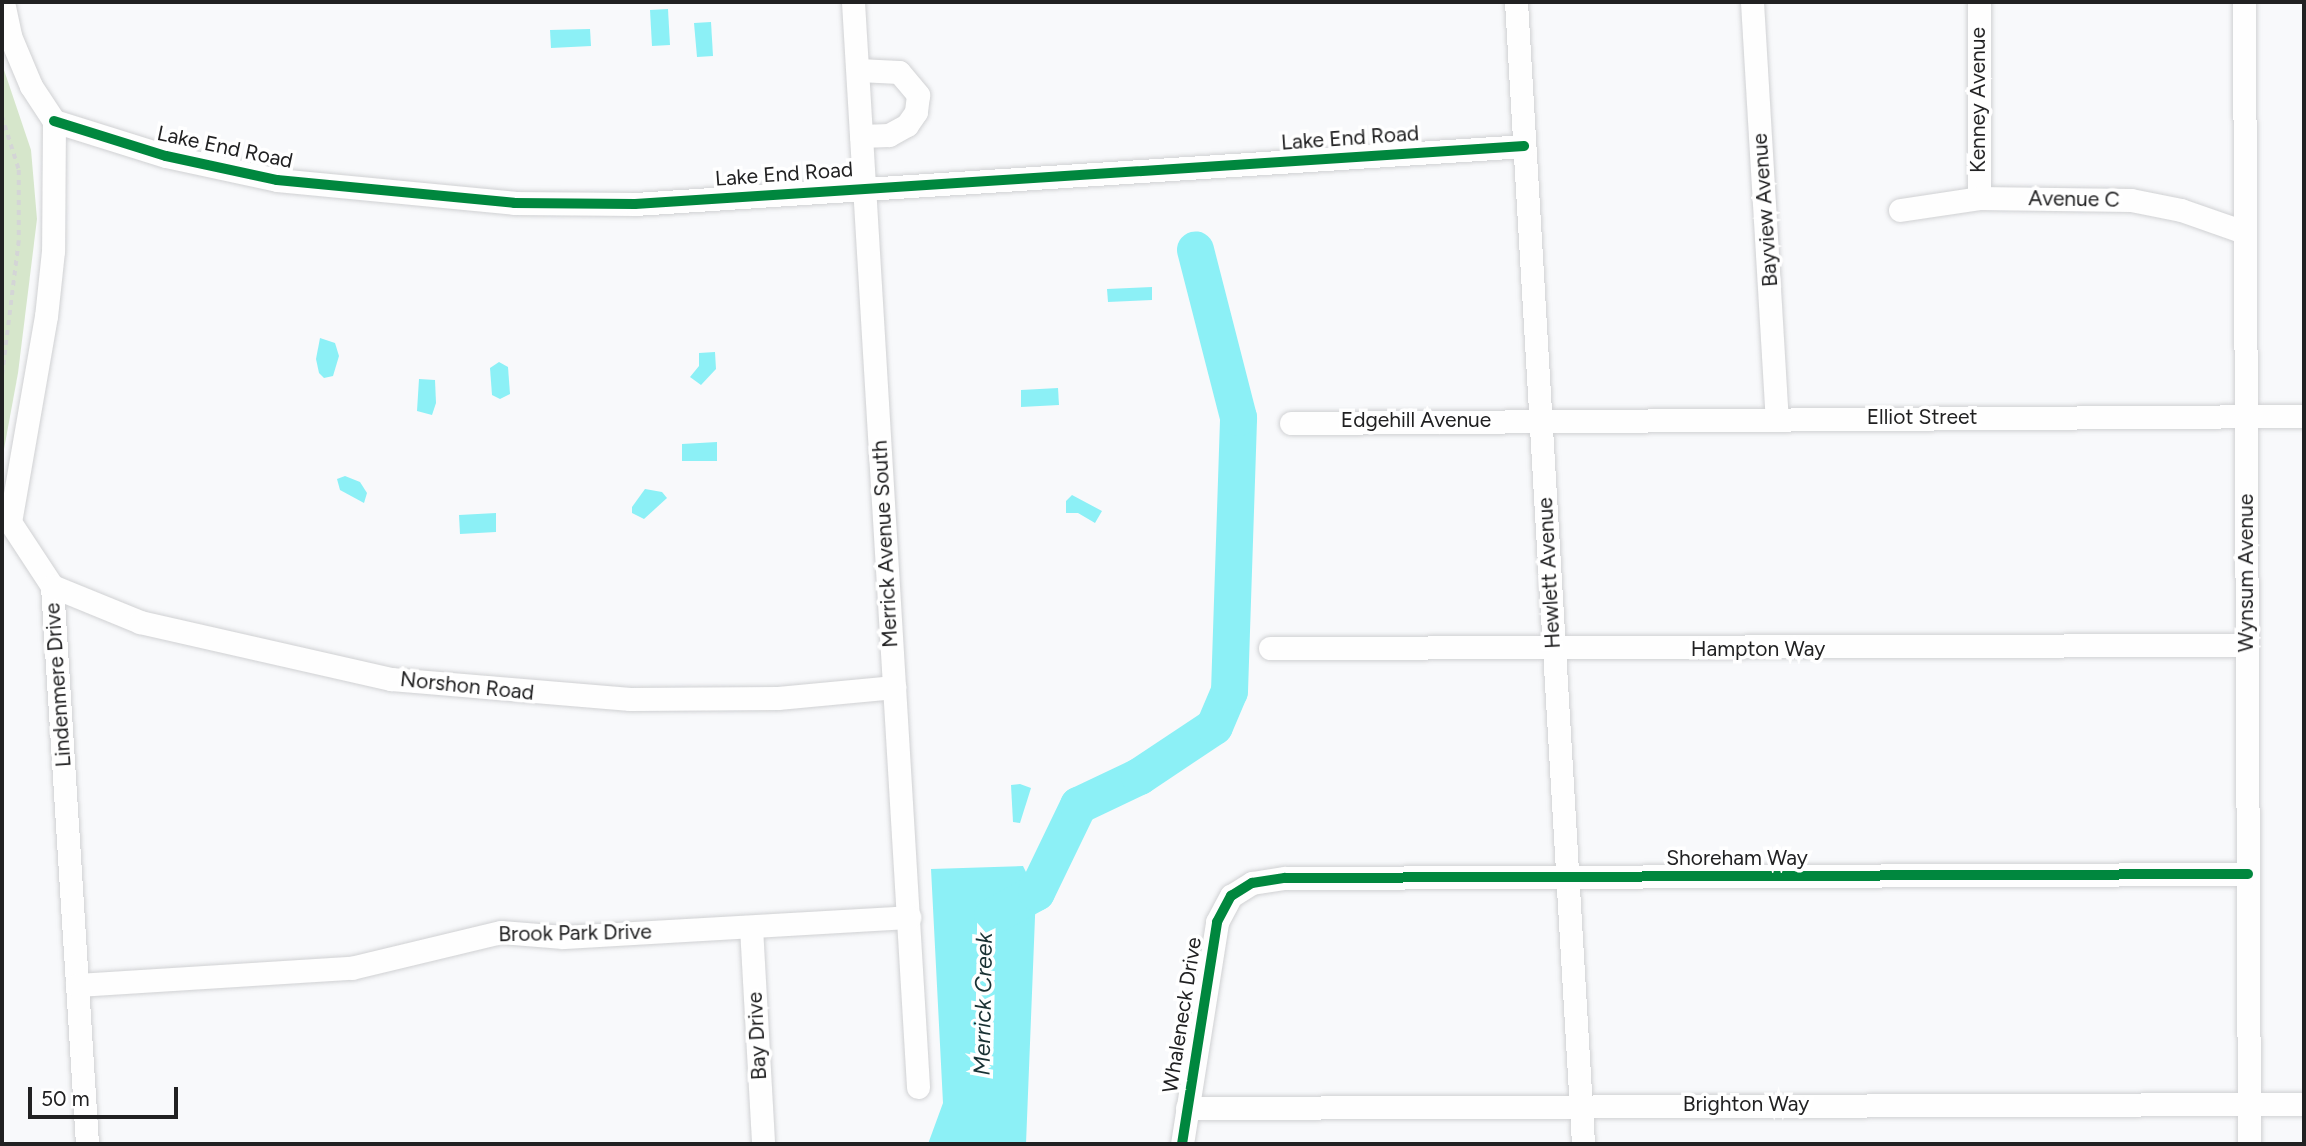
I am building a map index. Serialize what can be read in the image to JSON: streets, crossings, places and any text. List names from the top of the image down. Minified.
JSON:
{"streets":{"street":["Kenney Avenue","Lake End Road","Avenue C","Bayview Avenue","Elliot Street","Edgehill Avenue","Merrick Avenue South","Hewlett Avenue","Wynsum Avenue","Hampton Way","Lindenmere Drive","Norshon Road","Shoreham Way","Brook Park Drive","Whaleneck Drive","Bay Drive","Brighton Way"]},"crossings":[["Kenney Avenue","Avenue C"],["Lake End Road","Merrick Avenue South"],["Lake End Road","Hewlett Avenue"],["Lake End Road","Lindenmere Drive"],["Avenue C","Wynsum Avenue"],["Bayview Avenue","Elliot Street"],["Elliot Street","Edgehill Avenue"],["Elliot Street","Hewlett Avenue"],["Elliot Street","Wynsum Avenue"],["Edgehill Avenue","Hewlett Avenue"],["Merrick Avenue South","Norshon Road"],["Merrick Avenue South","Brook Park Drive"],["Hewlett Avenue","Hampton Way"],["Hewlett Avenue","Shoreham Way"],["Hewlett Avenue","Brighton Way"],["Wynsum Avenue","Hampton Way"],["Wynsum Avenue","Shoreham Way"],["Wynsum Avenue","Brighton Way"],["Lindenmere Drive","Norshon Road"],["Lindenmere Drive","Brook Park Drive"],["Shoreham Way","Whaleneck Drive"],["Brook Park Drive","Bay Drive"],["Whaleneck Drive","Brighton Way"]],"water":["Merrick Creek"],"scale_bar":"50 m"}
